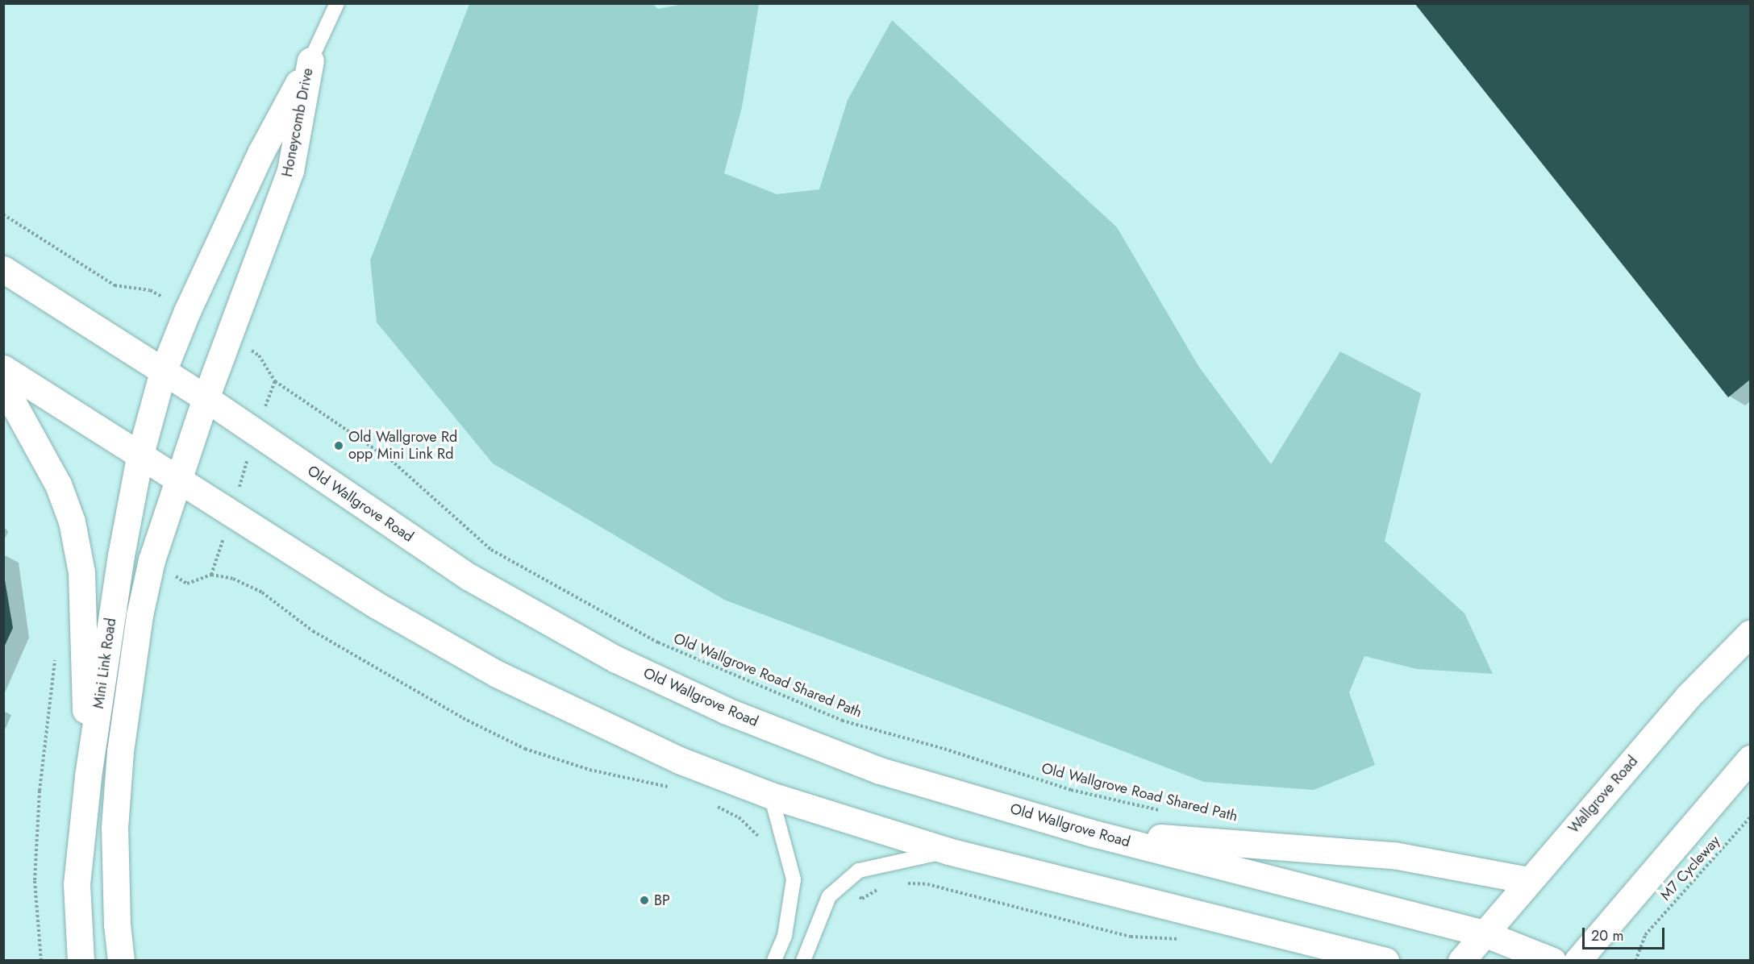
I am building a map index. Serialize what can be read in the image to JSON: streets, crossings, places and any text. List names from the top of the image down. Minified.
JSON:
{"streets":{"main road":["Honeycomb Drive","Old Wallgrove Road","Mini Link Road","Wallgrove Road"],"path":["Old Wallgrove Road Shared Path","M7 Cycleway"]},"crossings":[["Honeycomb Drive","Old Wallgrove Road"],["Honeycomb Drive","Mini Link Road"],["Old Wallgrove Road","Mini Link Road"],["Old Wallgrove Road","Wallgrove Road"]],"places":["Old Wallgrove Rd opp Mini Link Rd","BP"],"scale_bar":"20 m"}
